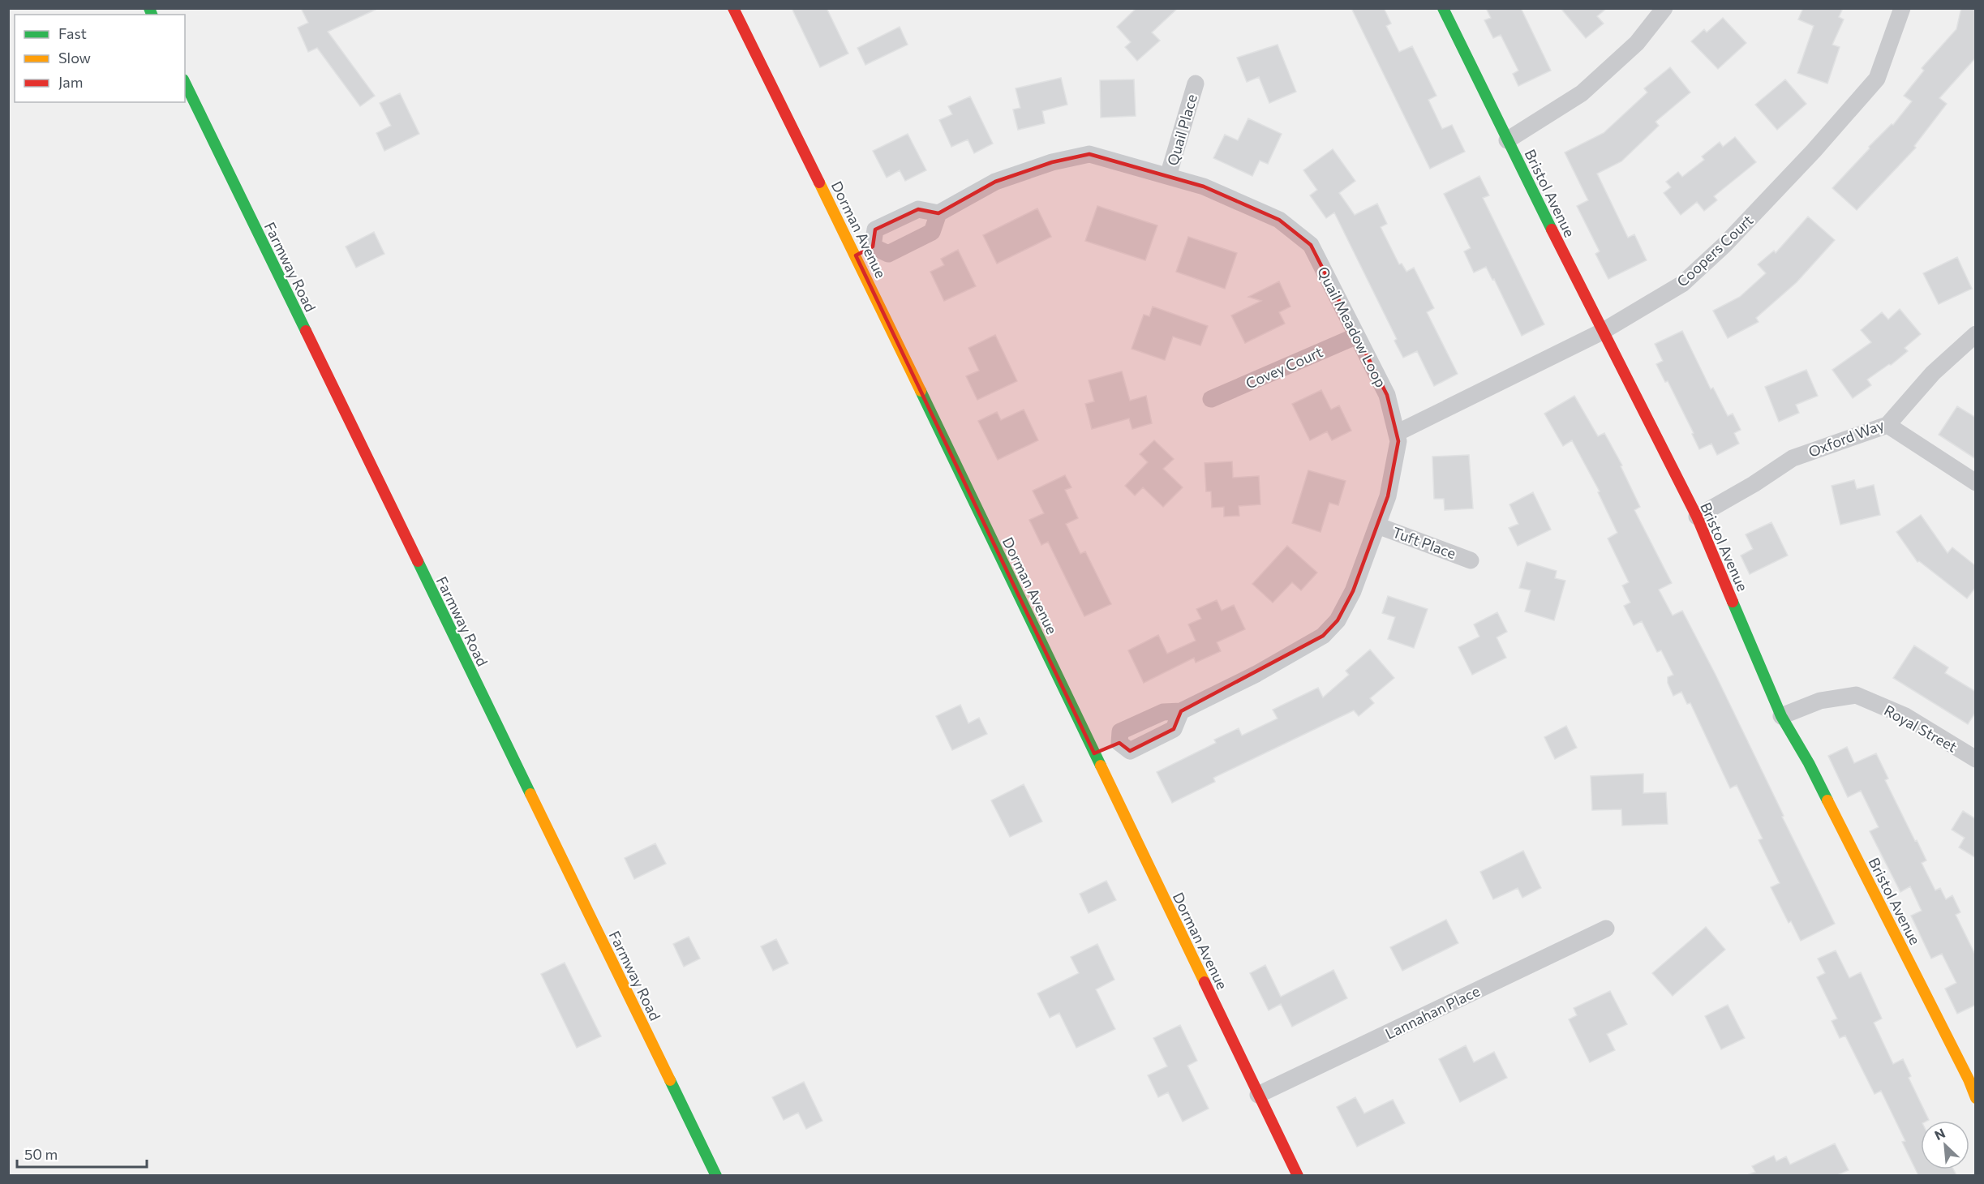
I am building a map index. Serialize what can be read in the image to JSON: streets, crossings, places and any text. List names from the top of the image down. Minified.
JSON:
{"streets":{"street":["Quail Place","Bristol Avenue","Dorman Avenue","Coopers Court","Farmway Road","Quail Meadow Loop","Covey Court","Oxford Way","Tuft Place","Royal Street","Lannahan Place"]},"crossings":[["Quail Place","Quail Meadow Loop"],["Bristol Avenue","Coopers Court"],["Bristol Avenue","Oxford Way"],["Bristol Avenue","Royal Street"],["Dorman Avenue","Quail Meadow Loop"],["Dorman Avenue","Lannahan Place"],["Coopers Court","Quail Meadow Loop"],["Quail Meadow Loop","Covey Court"],["Quail Meadow Loop","Tuft Place"]],"legend":["Fast","Slow","Jam"],"scale_bar":"50 m","north":"top left"}
